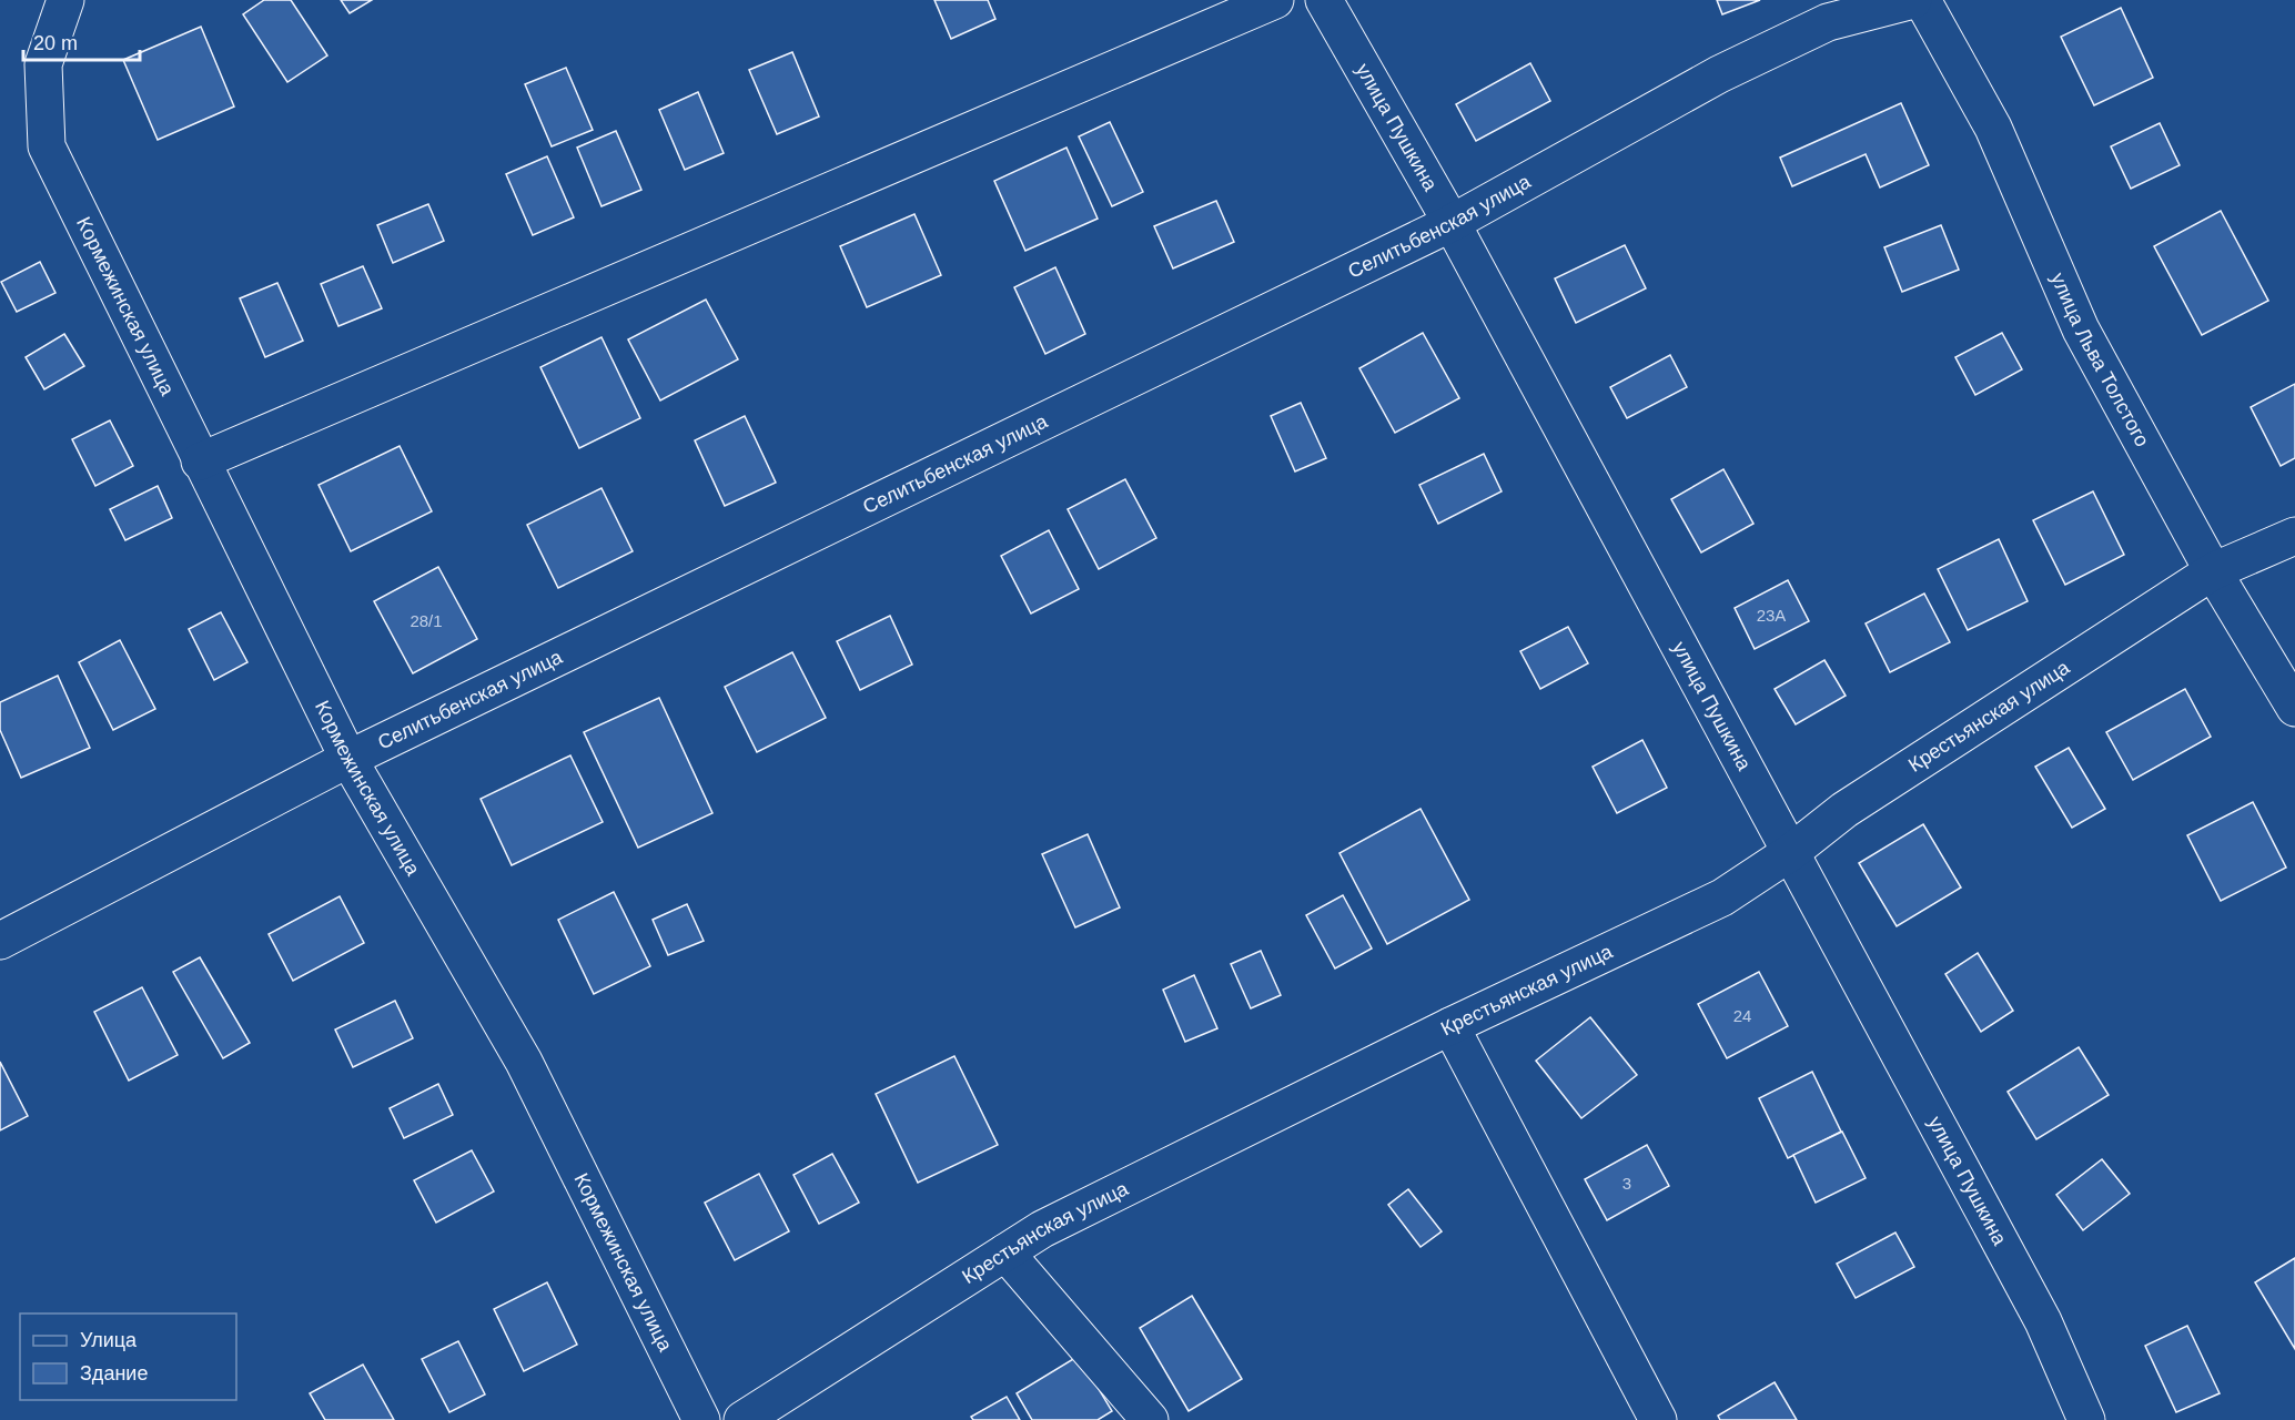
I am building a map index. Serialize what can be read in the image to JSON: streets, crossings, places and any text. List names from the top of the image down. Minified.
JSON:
{"streets":{"street":["улица Пушкина","Селитьбенская улица","Кормежинская улица","улица Льва Толстого","Крестьянская улица"]},"crossings":[["улица Пушкина","Селитьбенская улица"],["улица Пушкина","Крестьянская улица"],["Селитьбенская улица","Кормежинская улица"],["улица Льва Толстого","Крестьянская улица"]],"house_numbers":["23А","28/1","24","3"],"legend":["Улица","Здание"],"scale_bar":"20 m"}
